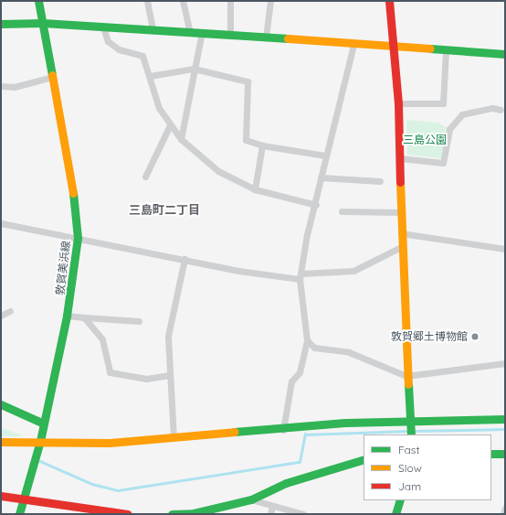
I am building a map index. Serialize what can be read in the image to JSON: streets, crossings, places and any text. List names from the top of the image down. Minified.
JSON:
{"streets":{"street":["敦賀美浜線"]},"districts":["三島町二丁目"],"parks":["三島公園"],"places":["敦賀郷土博物館"],"legend":["Fast","Slow","Jam"]}
